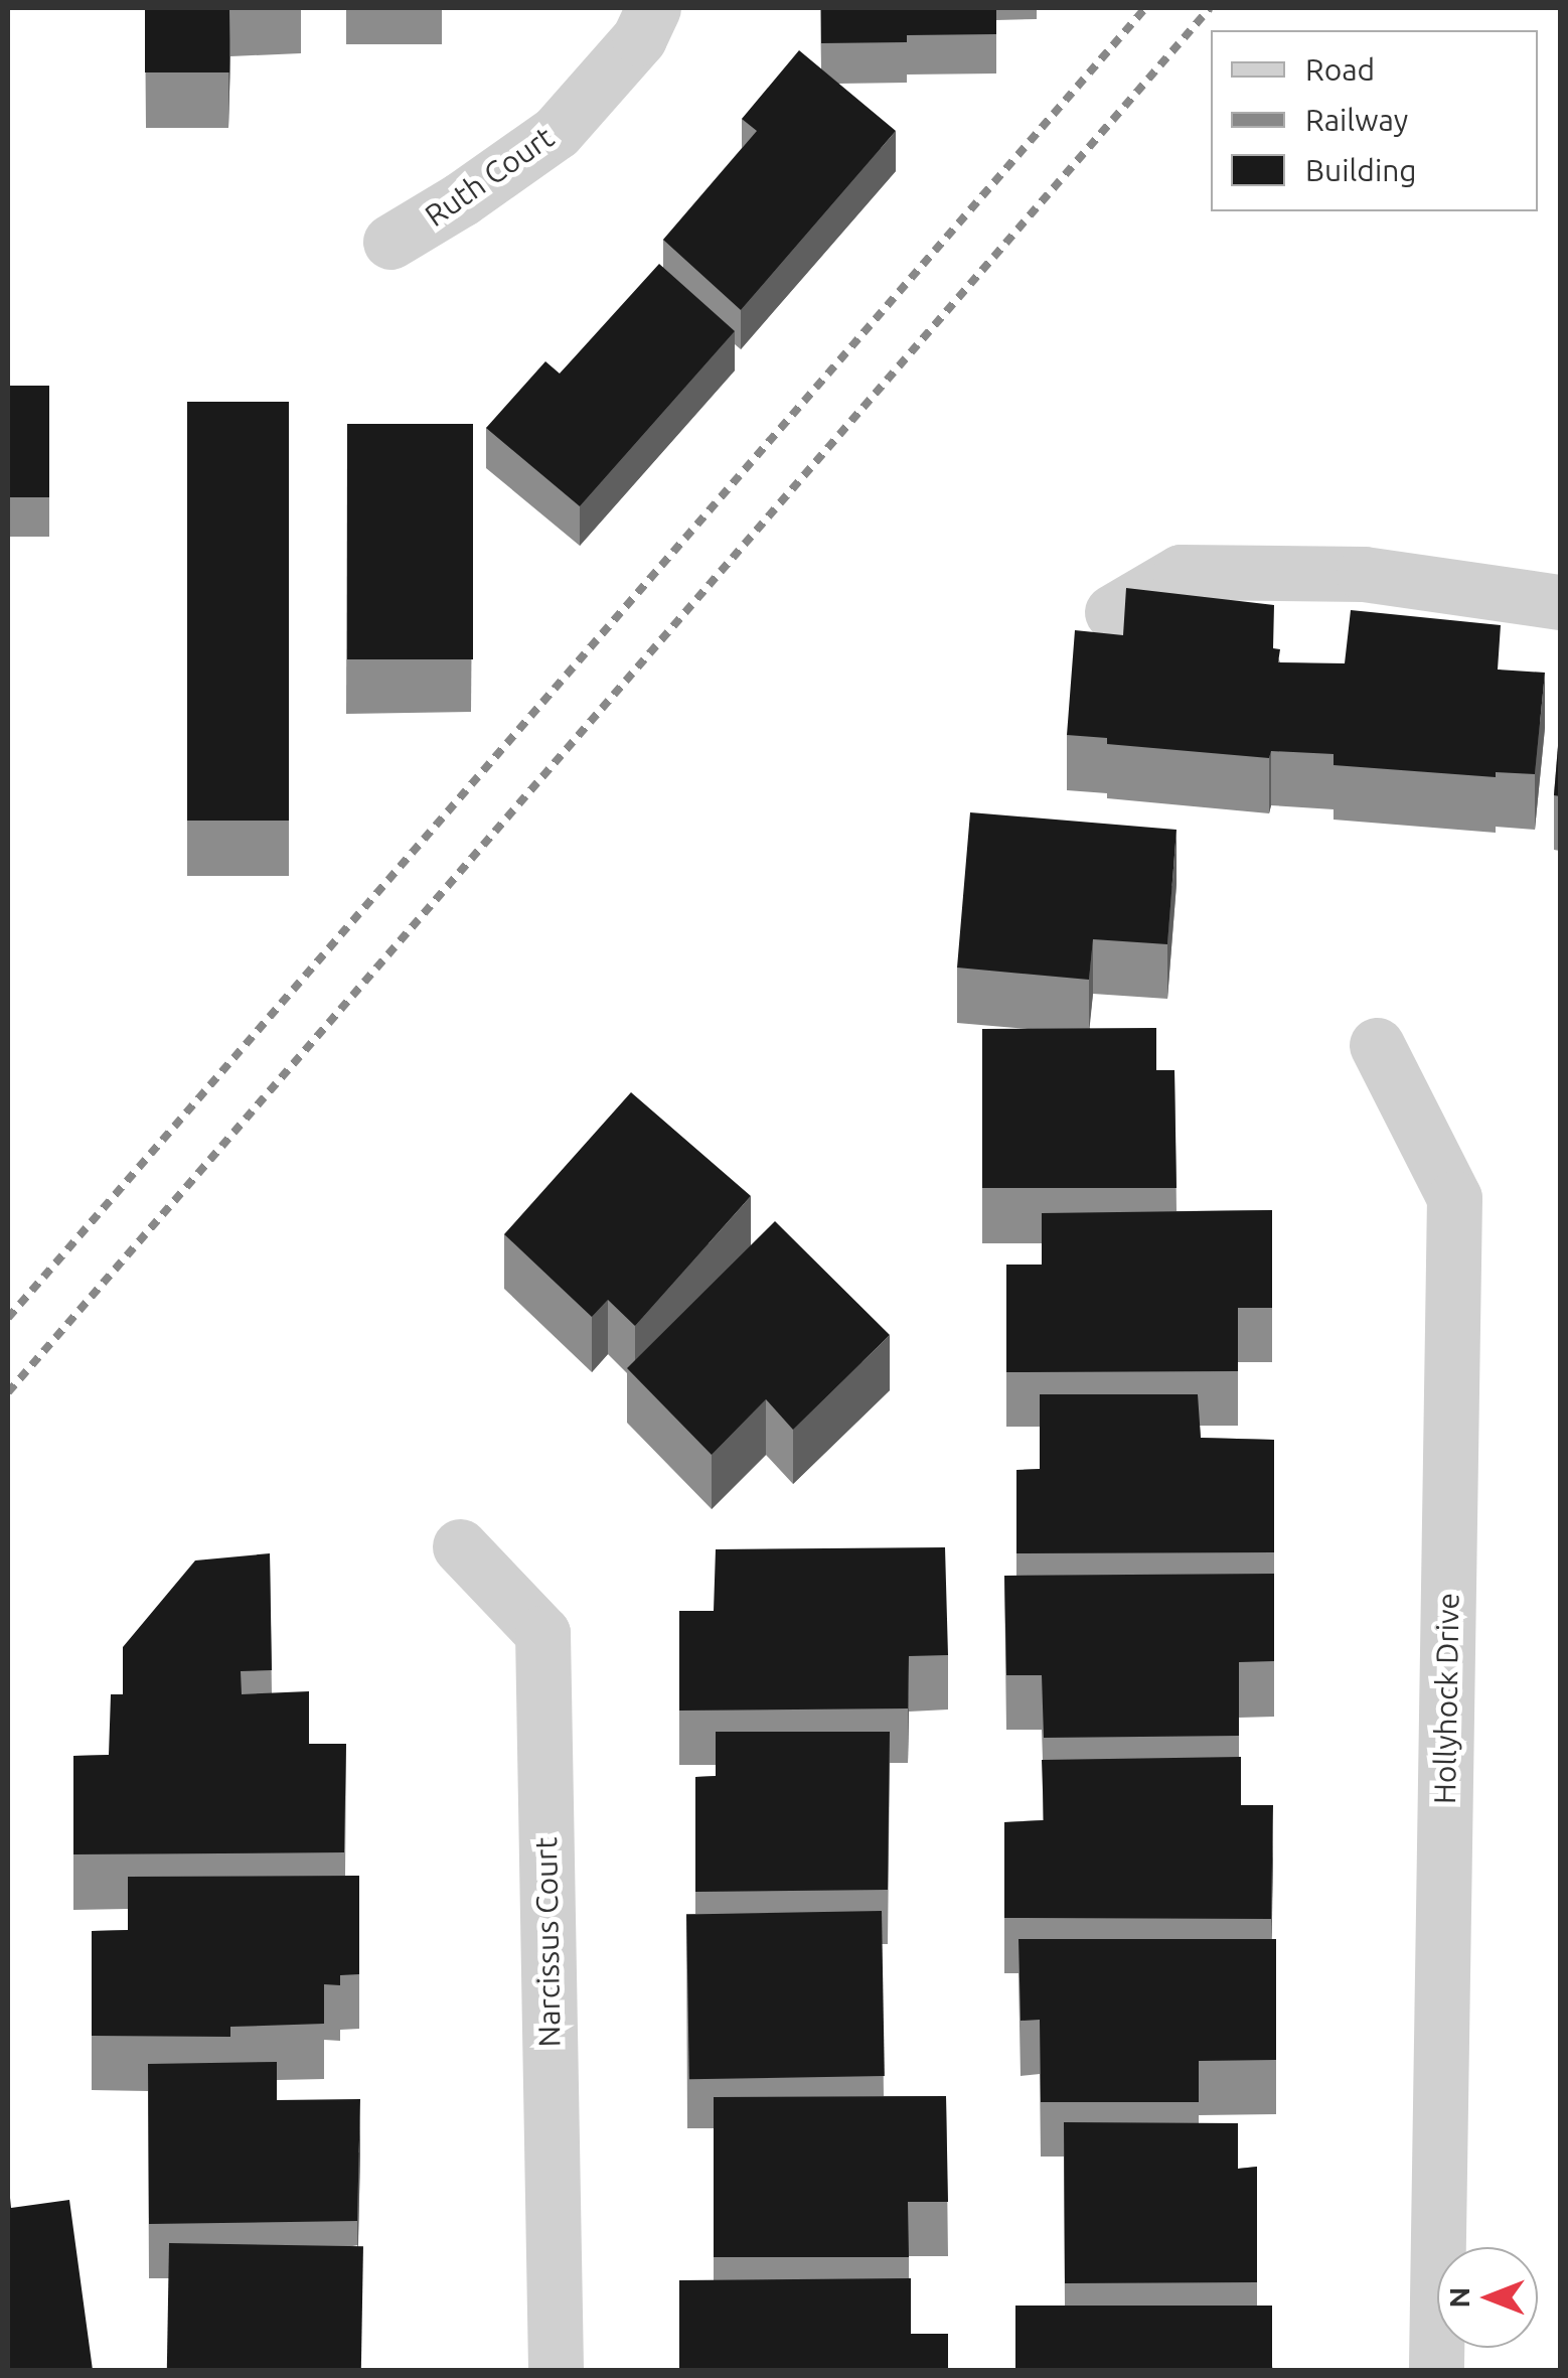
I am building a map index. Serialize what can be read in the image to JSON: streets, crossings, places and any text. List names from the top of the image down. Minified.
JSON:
{"streets":{"street":["Ruth Court","Hollyhock Drive","Narcissus Court"]},"legend":["Road","Railway","Building"],"north":"left"}
